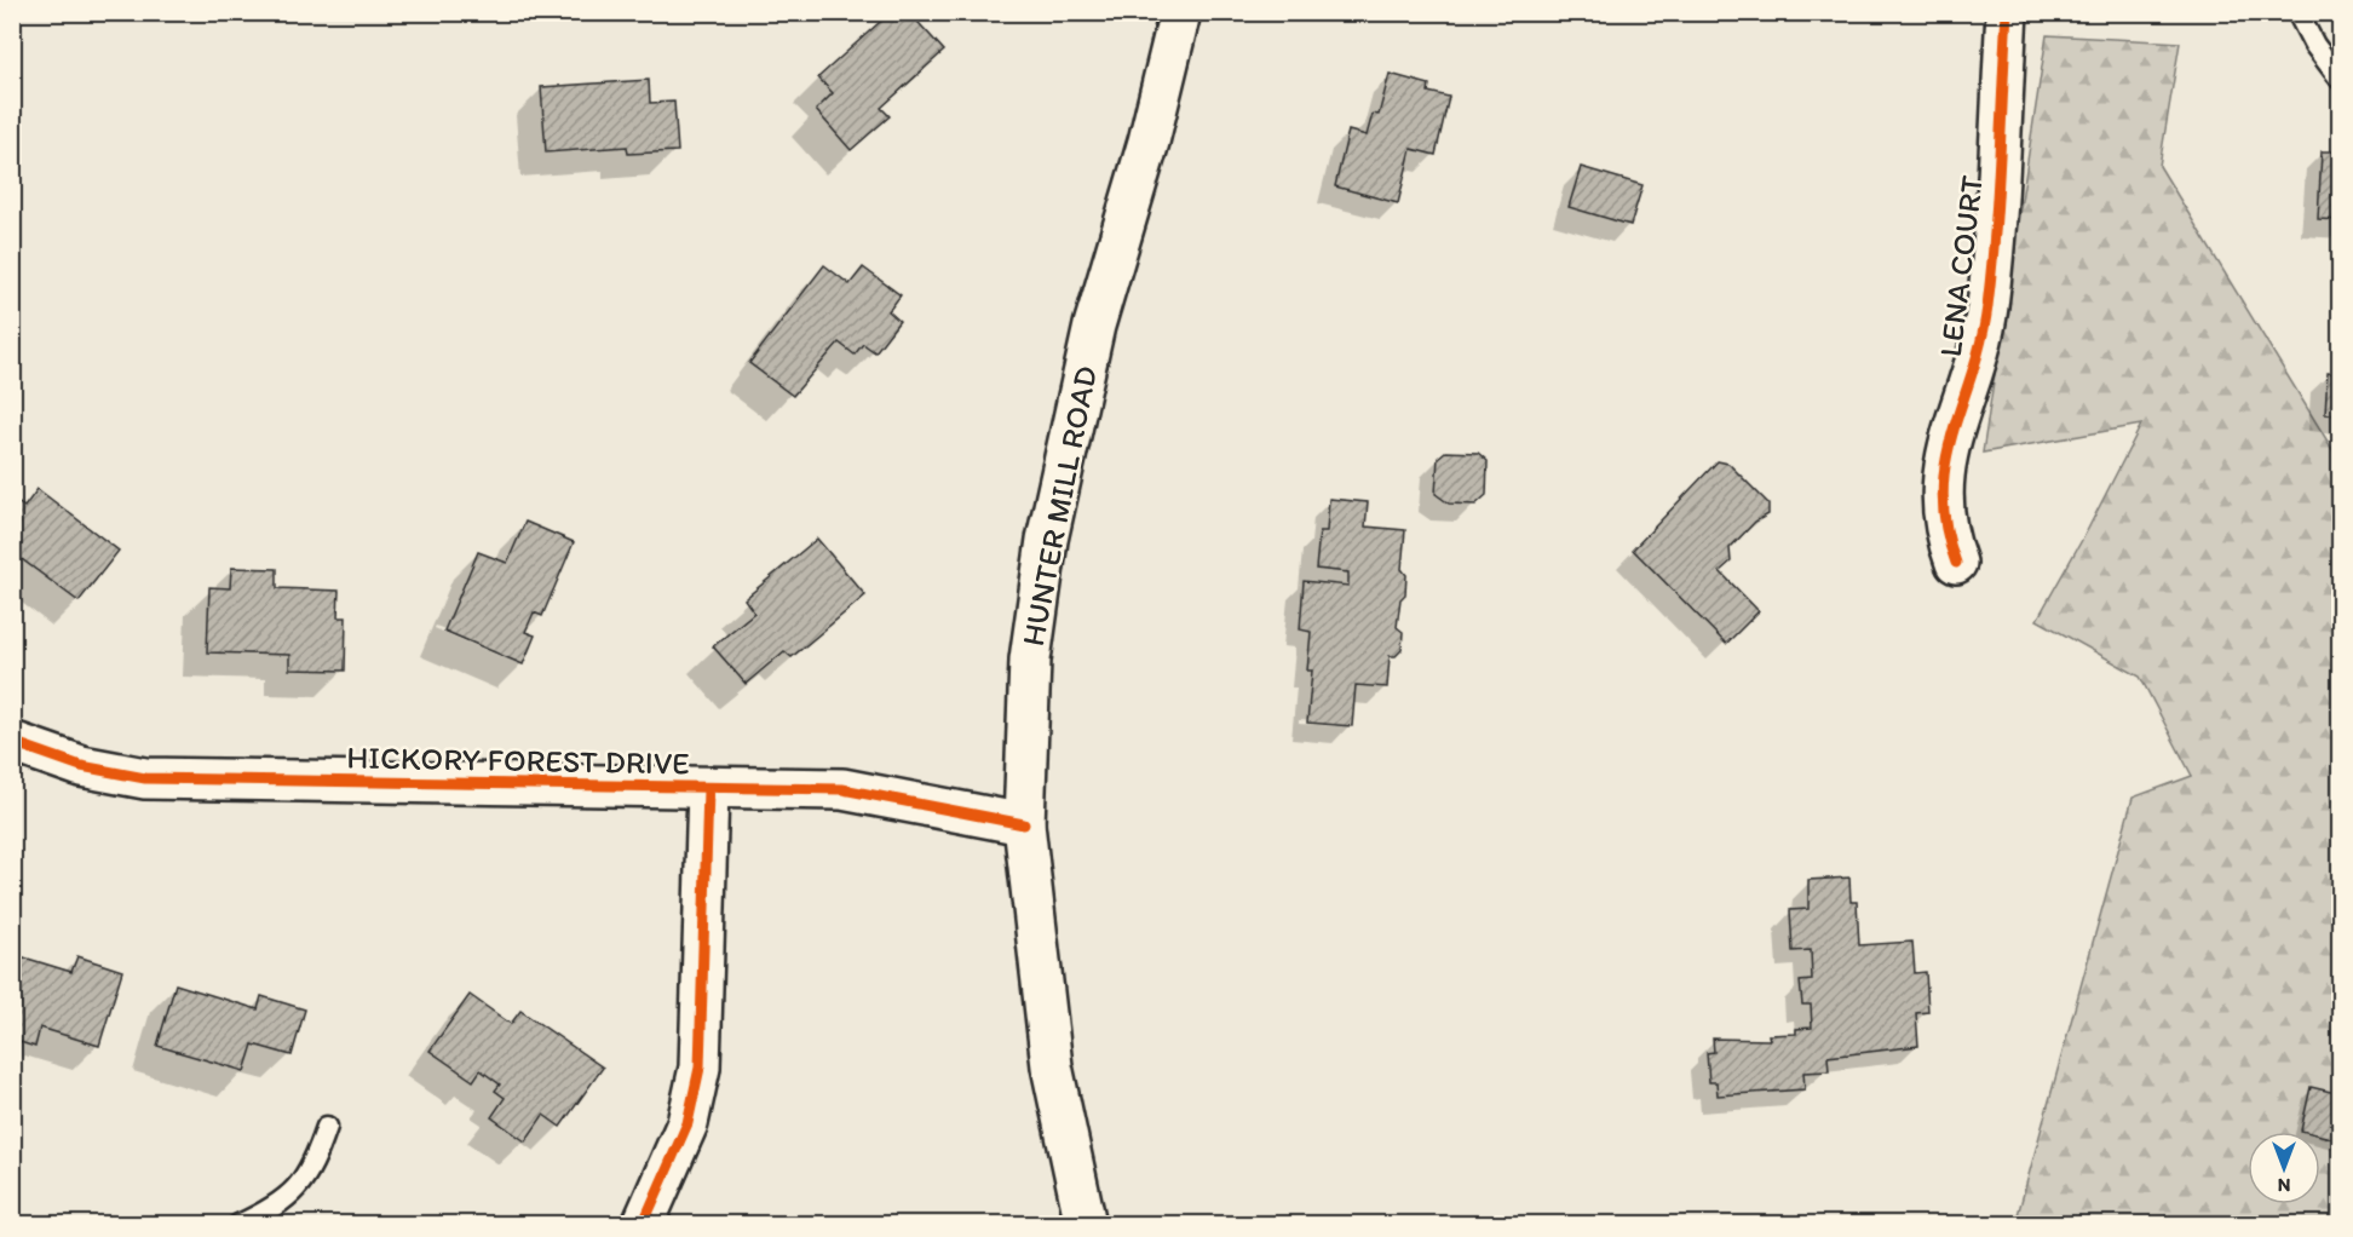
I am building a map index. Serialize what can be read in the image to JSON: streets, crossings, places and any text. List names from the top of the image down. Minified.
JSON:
{"streets":{"street":["LENA COURT","HUNTER MILL ROAD","HICKORY FOREST DRIVE"]},"crossings":[["HUNTER MILL ROAD","HICKORY FOREST DRIVE"]],"north":"bottom"}
